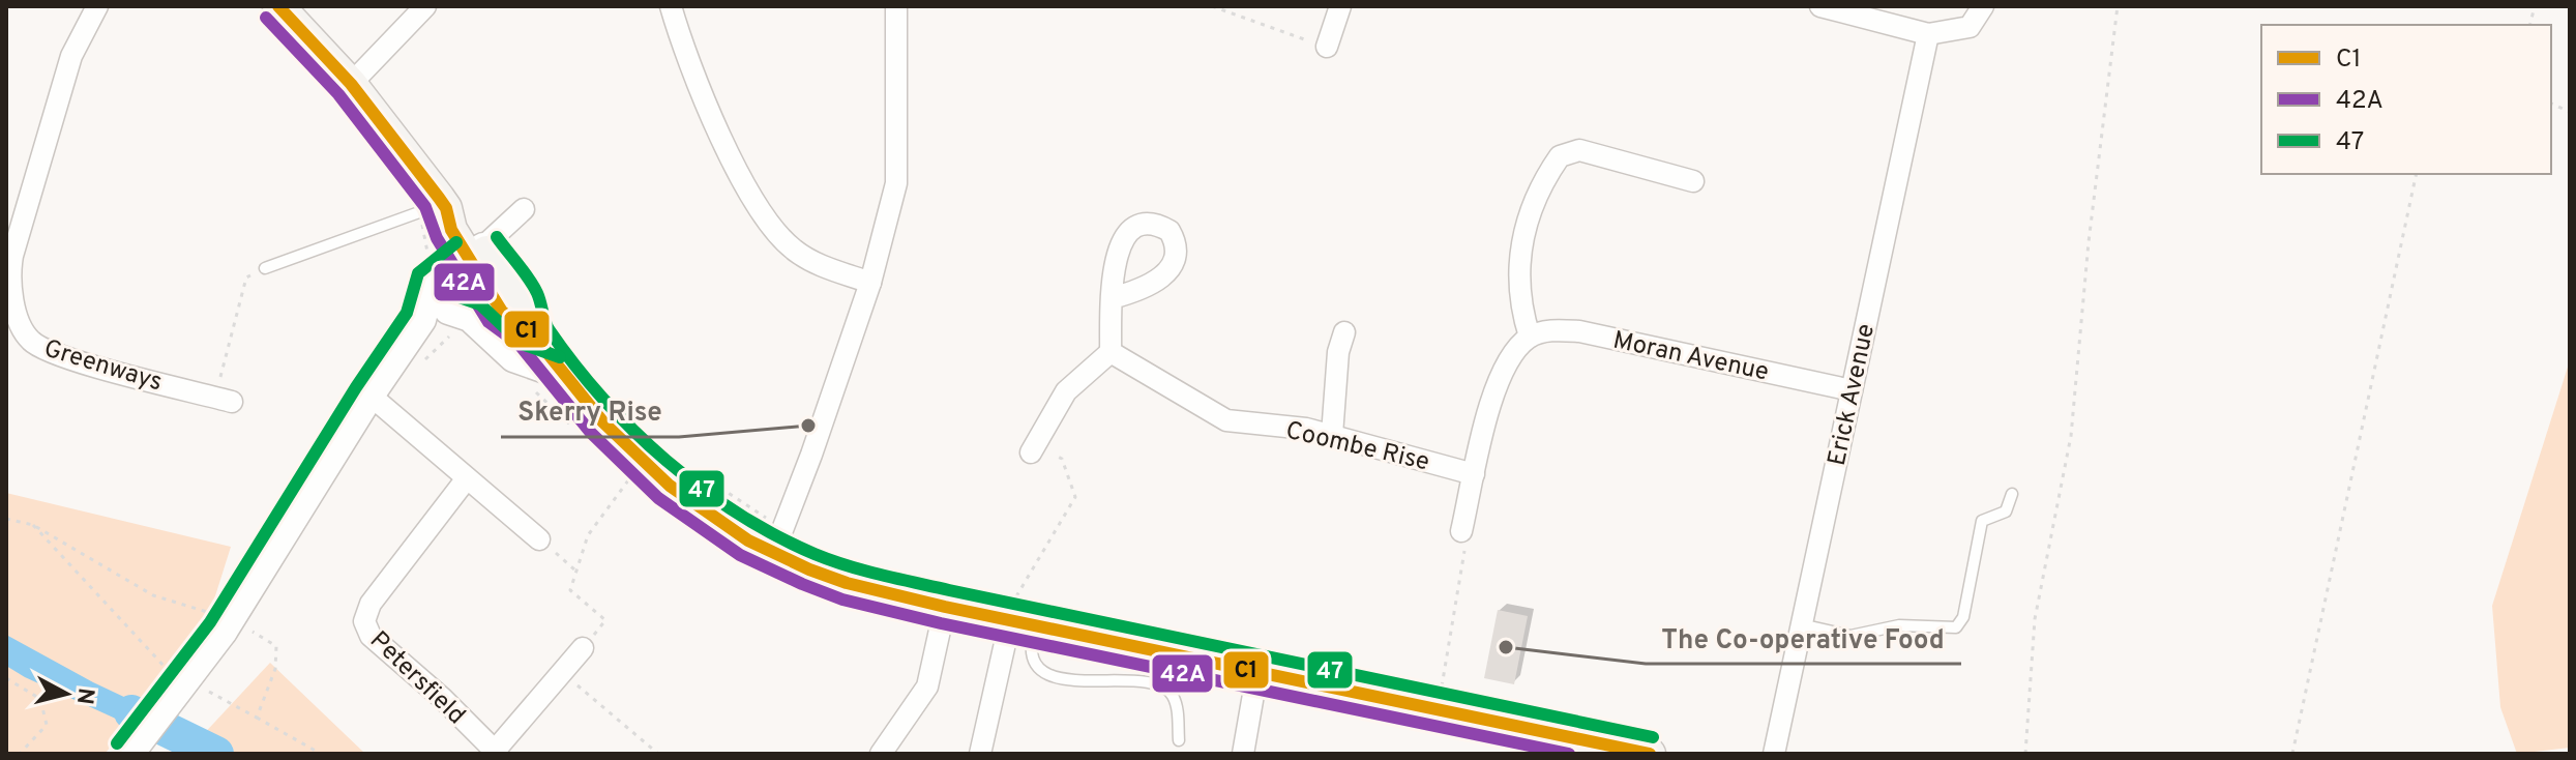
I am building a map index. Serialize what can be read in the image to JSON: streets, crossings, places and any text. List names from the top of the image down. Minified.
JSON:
{"streets":{"street":["Moran Avenue","Greenways","Erick Avenue","Coombe Rise","Petersfield"]},"crossings":[["Moran Avenue","Erick Avenue"]],"places":["Skerry Rise","The Co-operative Food"],"lines":["transit line C1","transit line 42A","transit line 47"],"legend":["C1","42A","47"],"north":"right"}
